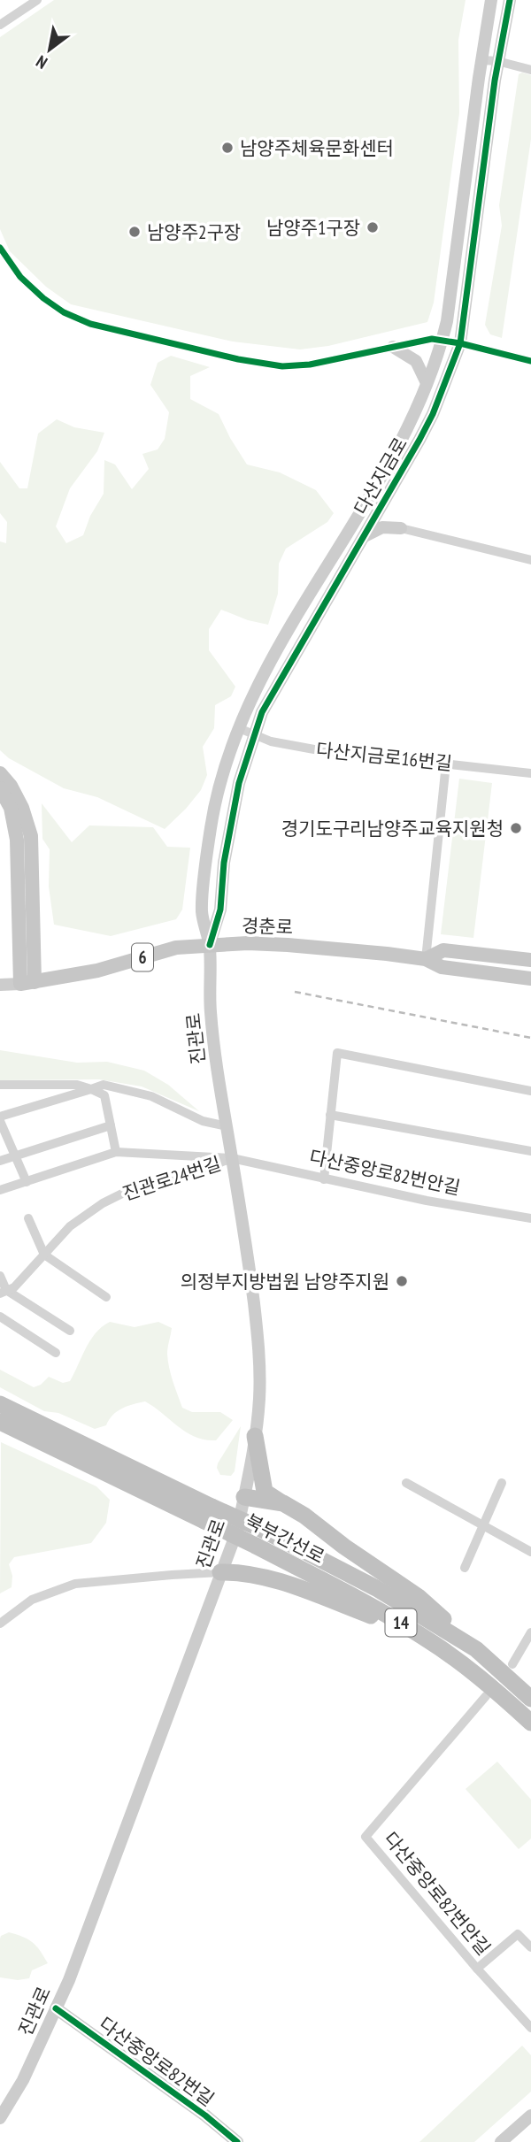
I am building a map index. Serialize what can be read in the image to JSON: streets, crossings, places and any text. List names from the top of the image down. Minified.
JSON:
{"streets":{"highway":["북부간선로","14"],"main road":["경춘로","6"],"street":["다산지금로","다산지금로16번길","진관로","다산중앙로82번안길","진관로24번길","다산중앙로82번길"]},"crossings":[["다산지금로","다산지금로16번길"],["다산지금로","경춘로"],["다산지금로","진관로"],["경춘로","진관로"],["진관로","다산중앙로82번안길"],["진관로","진관로24번길"],["진관로","다산중앙로82번길"],["다산중앙로82번안길","진관로24번길"]],"places":["남양주체육문화센터","남양주1구장","남양주2구장","경기도구리남양주교육지원청","의정부지방법원 남양주지원"],"north":"bottom left"}
